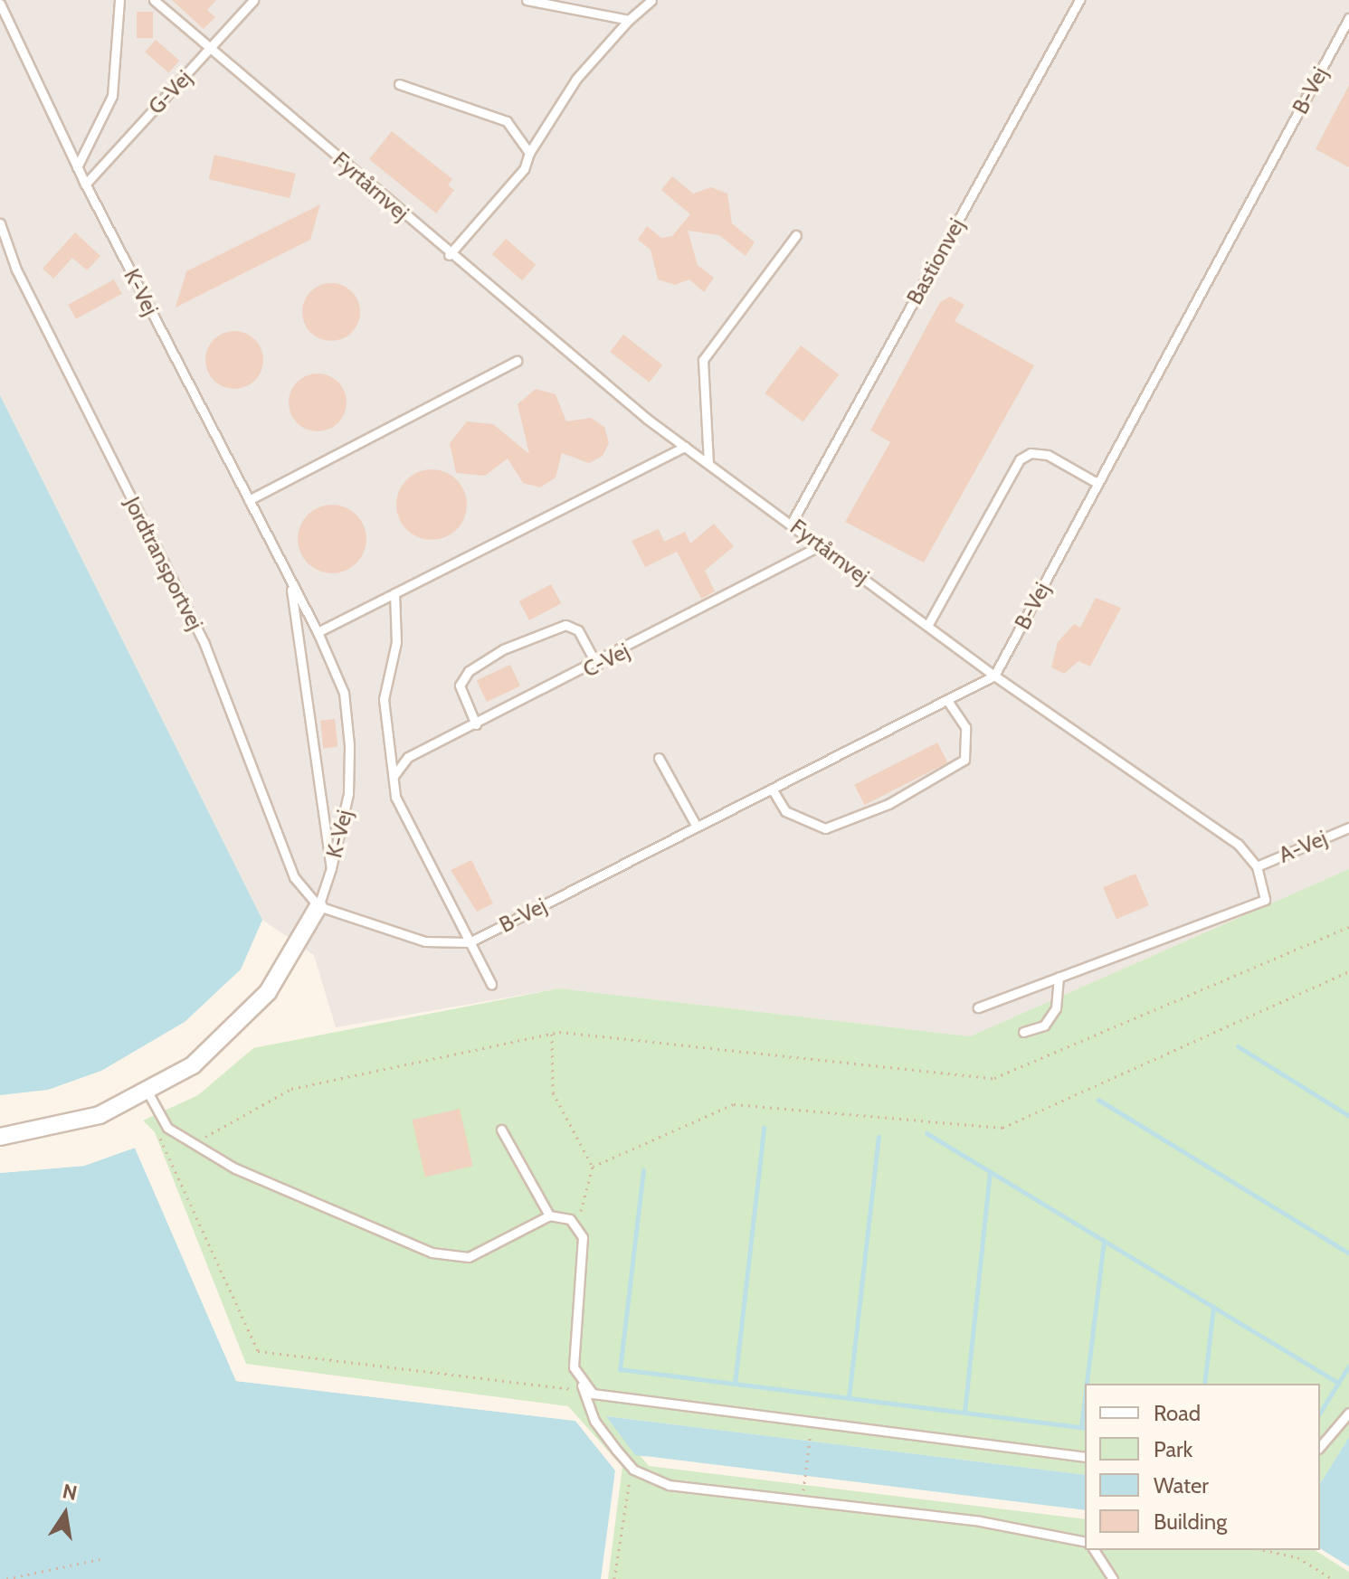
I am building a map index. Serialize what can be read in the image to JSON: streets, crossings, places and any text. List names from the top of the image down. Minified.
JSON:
{"streets":{"lane":["B-Vej","G-Vej","Fyrtårnvej","Bastionvej","K-Vej","Jordtransportvej","C-Vej","A-Vej"]},"crossings":[["B-Vej","Fyrtårnvej"],["G-Vej","Fyrtårnvej"],["G-Vej","K-Vej"],["Fyrtårnvej","Bastionvej"],["Fyrtårnvej","C-Vej"],["Fyrtårnvej","A-Vej"],["K-Vej","Jordtransportvej"]],"legend":["Road","Park","Water","Building"],"north":"top"}
